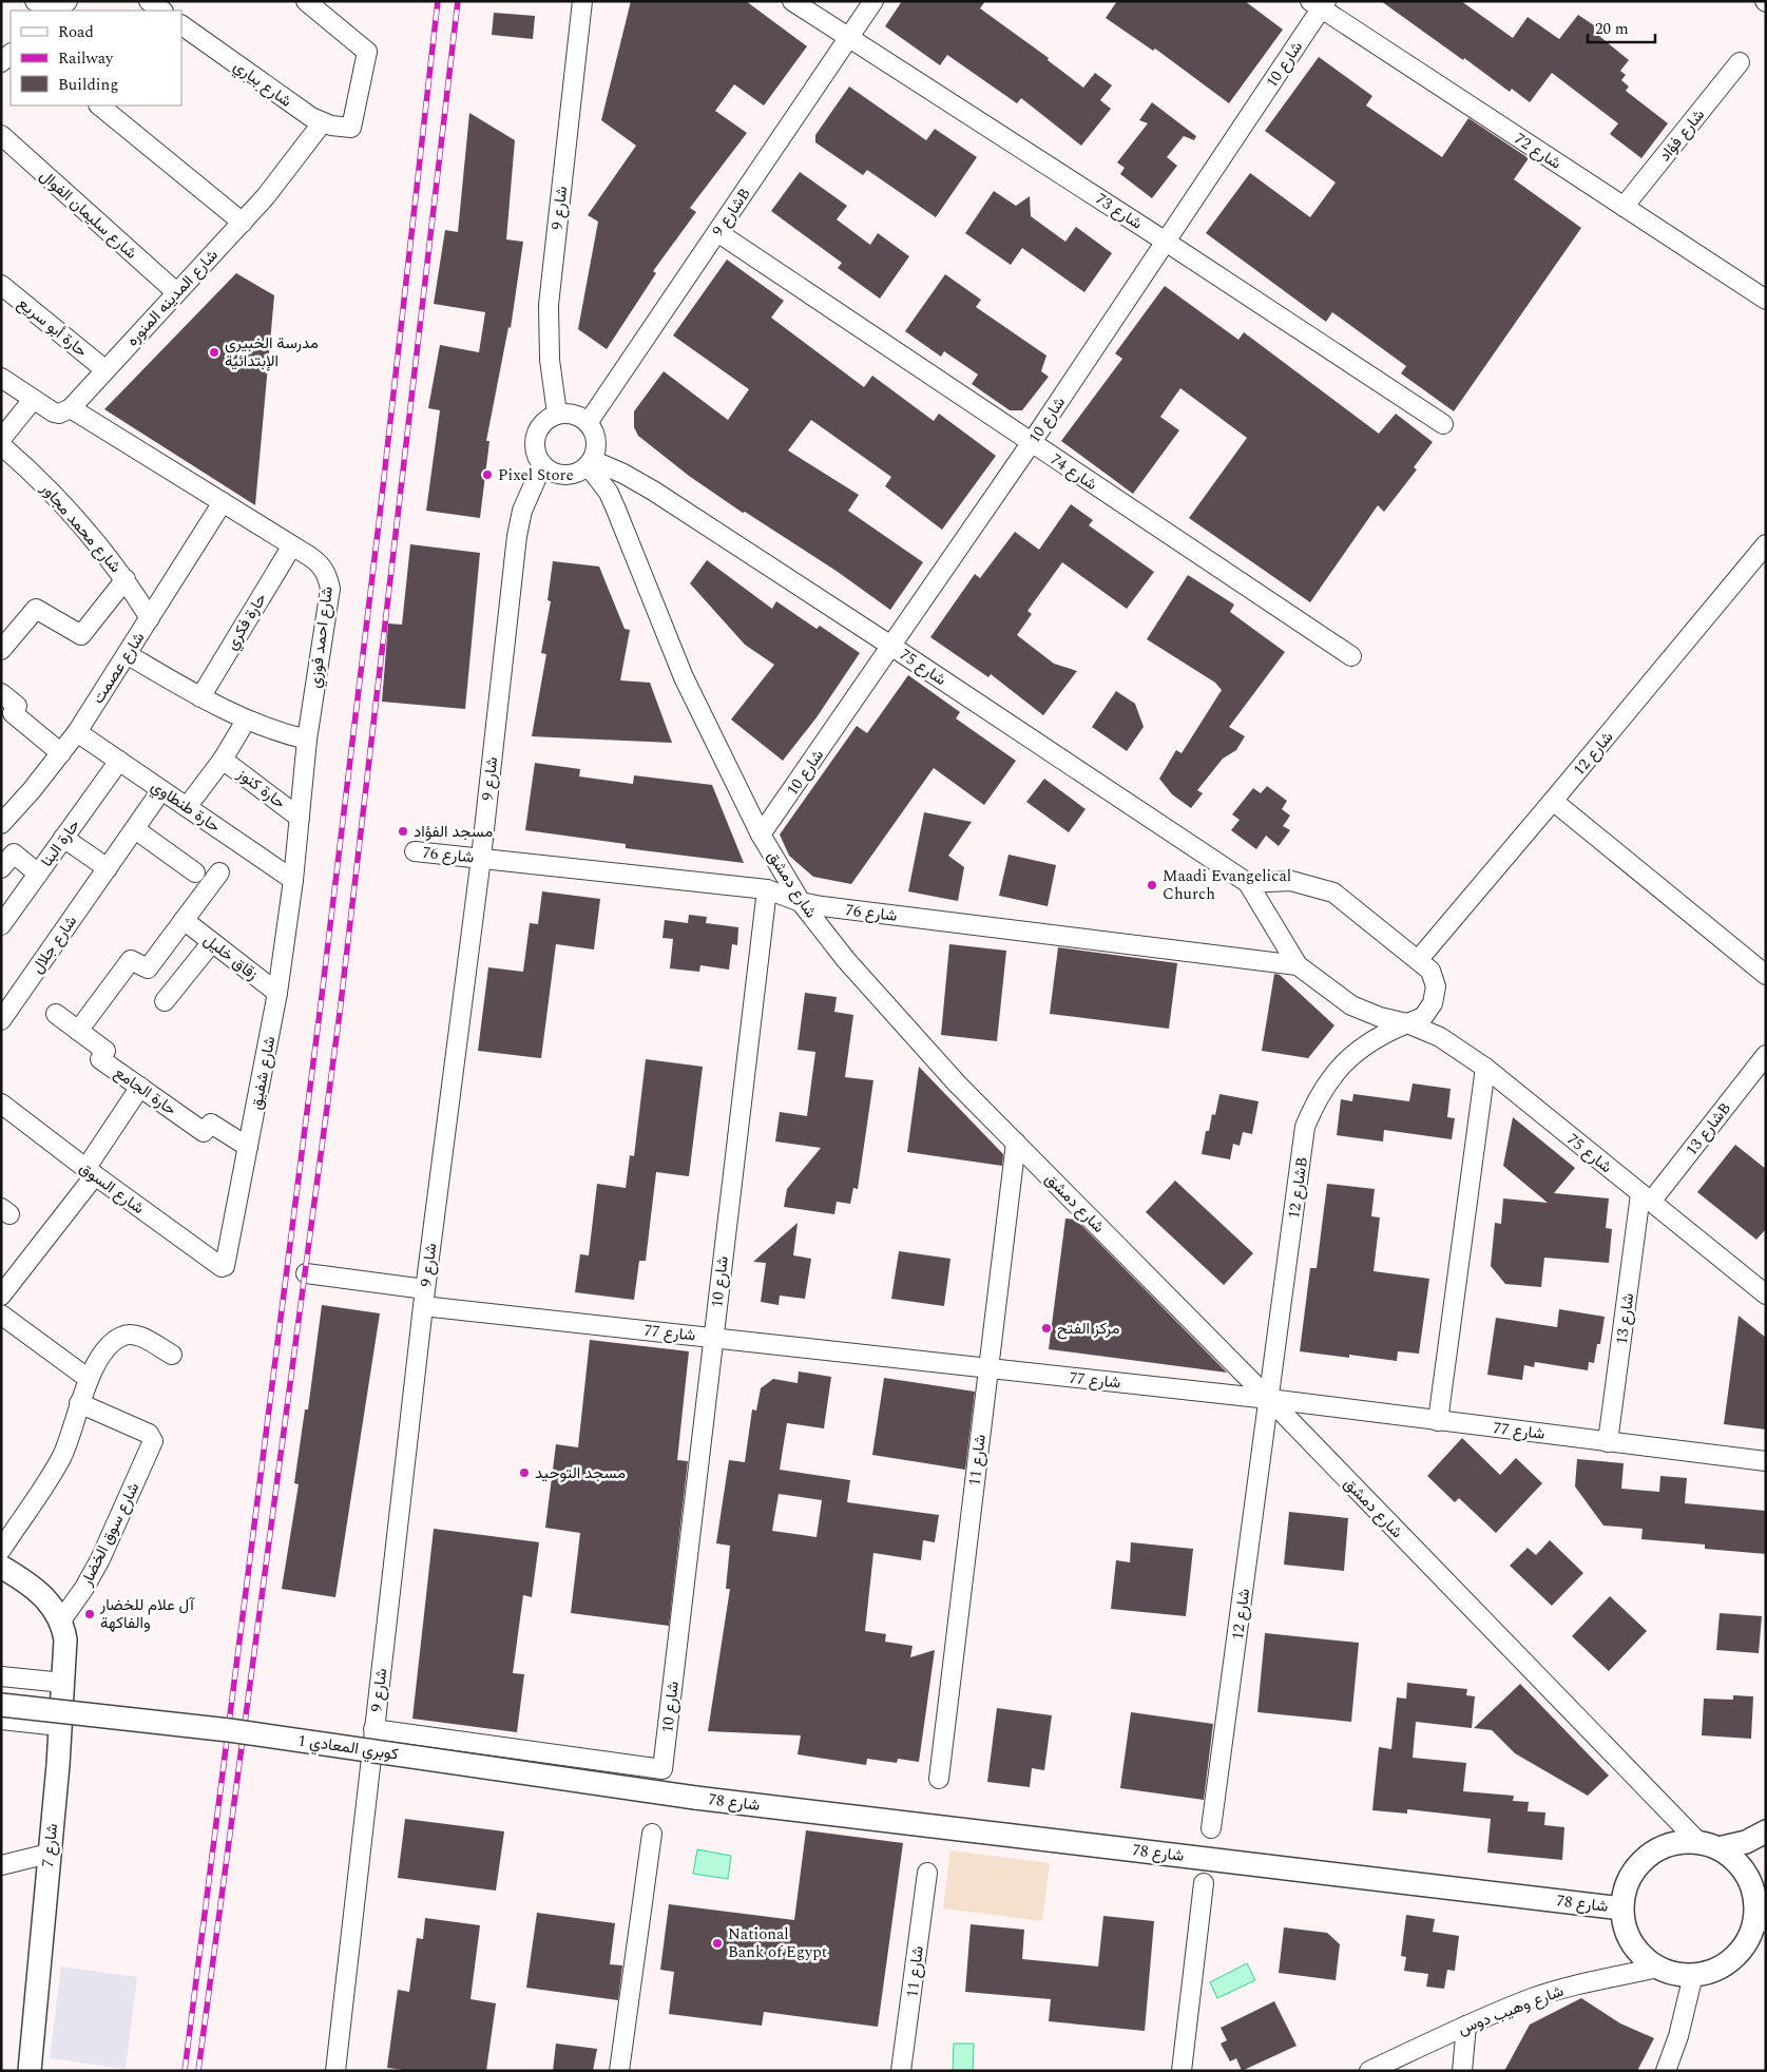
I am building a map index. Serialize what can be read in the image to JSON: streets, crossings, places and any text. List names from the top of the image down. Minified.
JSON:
{"streets":{"street":["شارع 10","شارع بياري","شارع فؤاد","شارع 72","شارع 9","شارع 73","شارع 9B","شارع سليمان الفوال","شارع المدينه المنوره","حارة أبو سريع","شارع 74","شارع محمد مجاور","حارة فكري","شارع احمد فوزي","شارع 75","شارع عصمت","شارع 12","حارة كنوز","حارة طنطاوي","حارة البنا","شارع 76","شارع دمشق","شارع جلال","زقاق خليل","شارع شفيق","حارة الجامع","شارع 13B","شارع السوق","شارع 12B","شارع 13","شارع 77","شارع 11","شارع سوق الخضار","كوبري المعادي 1","شارع 78","شارع 7","شارع وهيب دوس"]},"crossings":[["شارع 10","شارع 72"],["شارع 10","شارع 9"],["شارع 10","شارع 73"],["شارع 10","شارع 74"],["شارع 10","شارع 75"],["شارع 10","شارع 76"],["شارع 10","شارع دمشق"],["شارع 10","شارع 77"],["شارع بياري","شارع المدينه المنوره"],["شارع فؤاد","شارع 72"],["شارع 9","شارع 9B"],["شارع 9","شارع 75"],["شارع 9","شارع 76"],["شارع 9","شارع دمشق"],["شارع 9","شارع 77"],["شارع 73","شارع 9B"],["شارع 9B","شارع 74"],["شارع 9B","شارع 75"],["شارع 9B","شارع دمشق"],["شارع سليمان الفوال","شارع المدينه المنوره"],["شارع المدينه المنوره","حارة أبو سريع"],["شارع المدينه المنوره","شارع احمد فوزي"],["شارع محمد مجاور","شارع عصمت"],["حارة فكري","شارع احمد فوزي"],["شارع احمد فوزي","شارع عصمت"],["شارع احمد فوزي","حارة كنوز"],["شارع احمد فوزي","حارة طنطاوي"],["شارع احمد فوزي","شارع شفيق"],["شارع 75","شارع 76"],["شارع 75","شارع دمشق"],["شارع 75","شارع 13B"],["شارع 75","شارع 12B"],["شارع 75","شارع 13"],["شارع عصمت","حارة طنطاوي"],["شارع 12","شارع دمشق"],["شارع 12","شارع 12B"],["شارع 12","شارع 77"],["حارة طنطاوي","حارة البنا"],["حارة طنطاوي","شارع جلال"],["حارة طنطاوي","شارع شفيق"],["شارع 76","شارع دمشق"],["شارع دمشق","شارع 12B"],["شارع دمشق","شارع 77"],["شارع دمشق","شارع 11"],["شارع دمشق","شارع 78"],["شارع دمشق","شارع وهيب دوس"],["زقاق خليل","شارع شفيق"],["شارع شفيق","حارة الجامع"],["شارع شفيق","شارع السوق"],["شارع 13B","شارع 13"],["شارع 12B","شارع 77"],["شارع 13","شارع 77"],["شارع 77","شارع 11"],["شارع سوق الخضار","شارع 7"],["كوبري المعادي 1","شارع 78"],["شارع 78","شارع وهيب دوس"]],"places":["مدرسة الخبيري الإبتدائية","Pixel Store","مسجد الفؤاد","Maadi Evangelical Church","مركز الفتح","مسجد التوحيد","آل علام للخضار والفاكهة","National Bank of Egypt"],"legend":["Road","Railway","Building"],"scale_bar":"20 m"}
